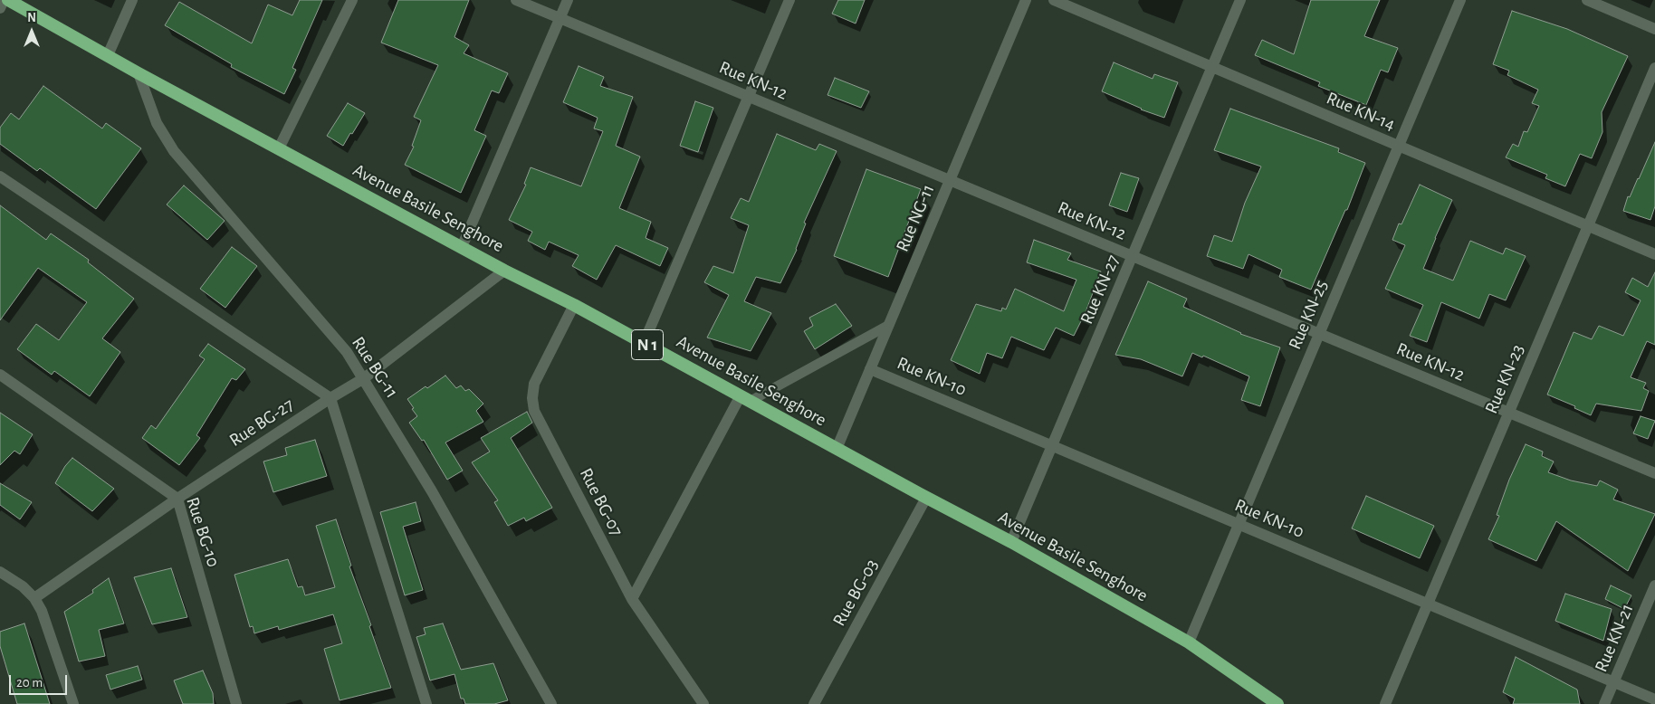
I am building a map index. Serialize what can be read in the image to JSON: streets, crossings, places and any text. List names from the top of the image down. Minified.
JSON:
{"streets":{"highway":["Avenue Basile Senghore","N 1"],"street":["Rue KN-12","Rue KN-14","Rue NG-11","Rue KN-27","Rue KN-25","Rue BG-11","Rue KN-10","Rue KN-23","Rue BG-27","Rue BG-07","Rue BG-10","Rue BG-03","Rue KN-21"]},"crossings":[["Rue KN-12","Rue NG-11"],["Rue KN-12","Rue KN-27"],["Rue KN-12","Rue KN-25"],["Rue KN-12","Rue KN-23"],["Rue KN-14","Rue KN-27"],["Rue KN-14","Rue KN-25"],["Rue KN-14","Rue KN-23"],["Avenue Basile Senghore","Rue NG-11"],["Avenue Basile Senghore","Rue KN-27"],["Avenue Basile Senghore","Rue KN-25"],["Avenue Basile Senghore","Rue BG-11"],["Avenue Basile Senghore","Rue BG-27"],["Avenue Basile Senghore","Rue BG-07"],["Avenue Basile Senghore","Rue BG-03"],["Rue NG-11","Rue KN-10"],["Rue KN-27","Rue KN-10"],["Rue KN-25","Rue KN-10"],["Rue BG-11","Rue BG-27"],["Rue KN-10","Rue KN-23"],["Rue KN-10","Rue KN-21"],["Rue BG-27","Rue BG-10"]],"scale_bar":"20 m","north":"top"}
